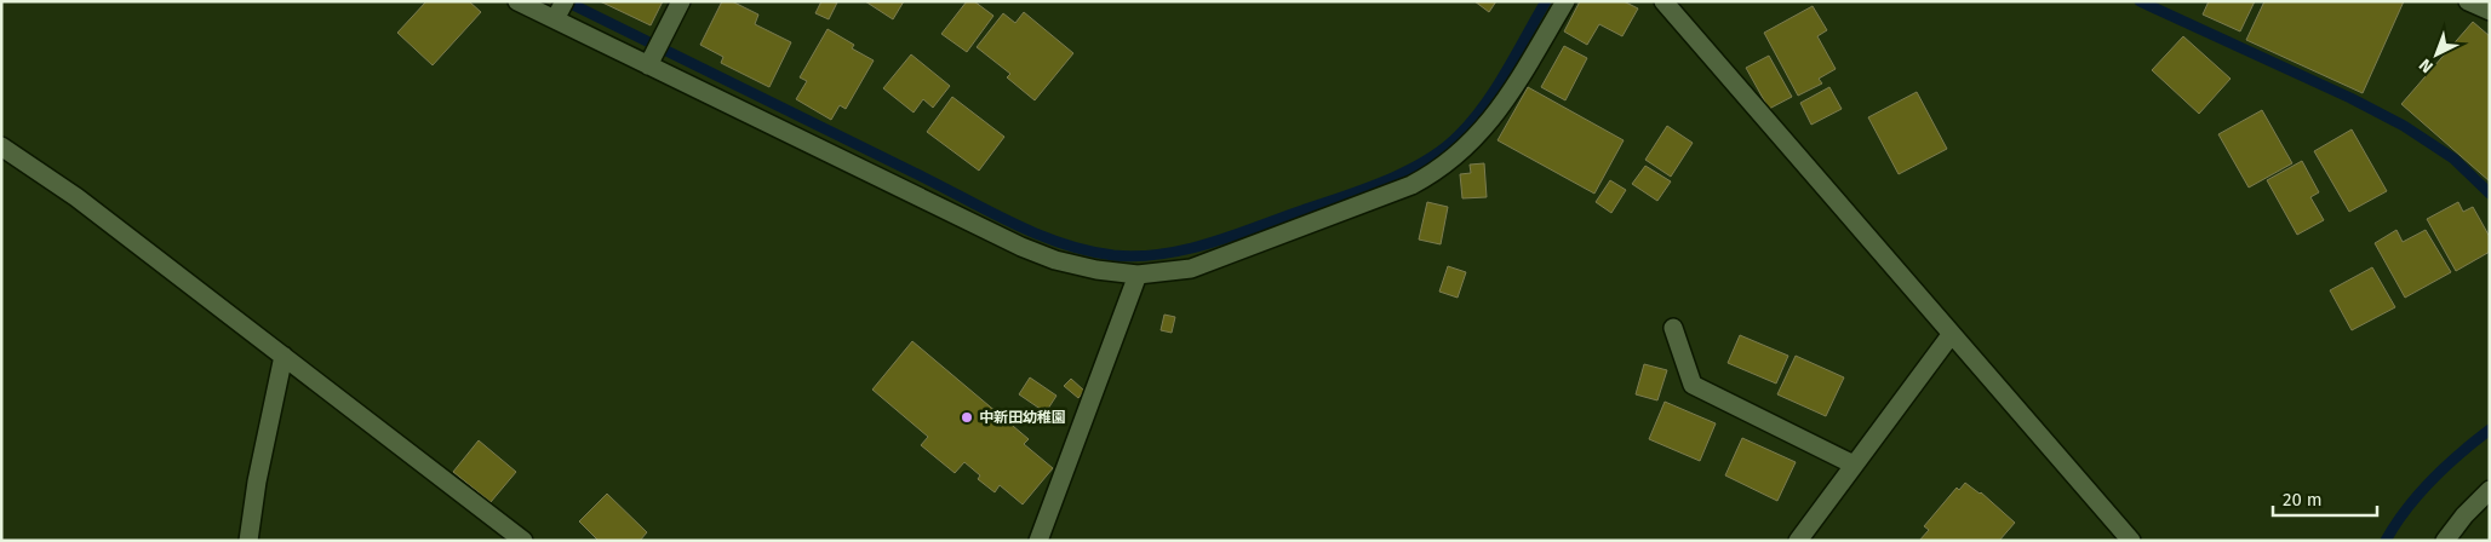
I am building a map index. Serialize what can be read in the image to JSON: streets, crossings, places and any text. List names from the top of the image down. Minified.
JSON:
{"places":["中新田幼稚園"],"scale_bar":"20 m","north":"bottom left"}
